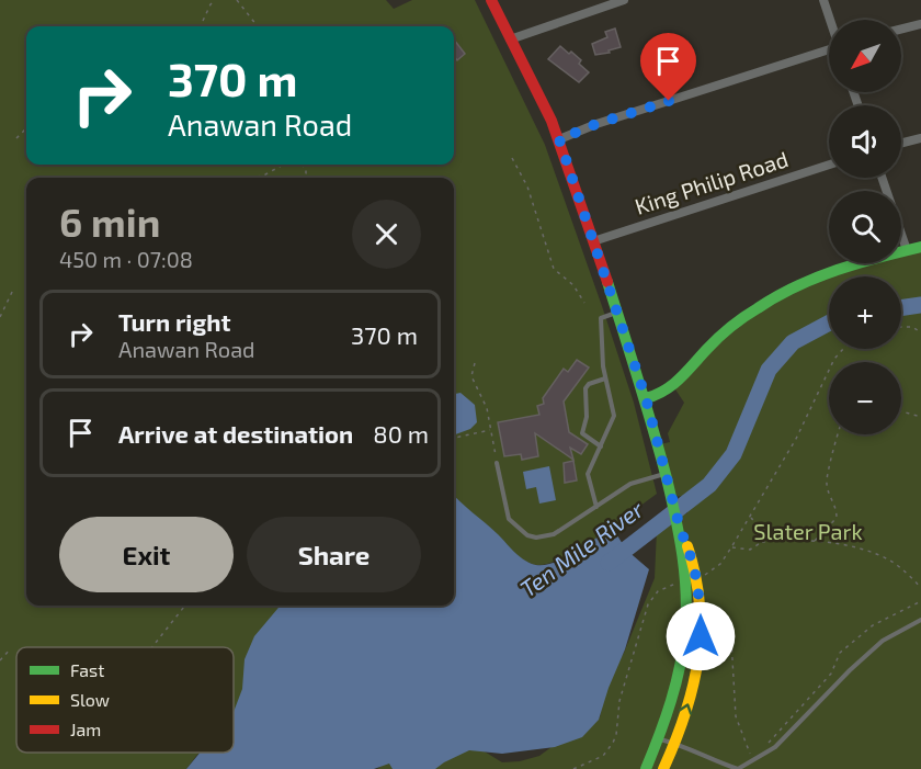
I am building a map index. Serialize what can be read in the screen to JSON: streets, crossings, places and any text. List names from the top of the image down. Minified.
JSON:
{"streets":{"street":["King Philip Road"]},"water":["Ten Mile River"],"parks":["Slater Park"],"legend":["Fast","Slow","Jam"],"north":"bottom left","page":{"map_buttons":["+","−"],"turn":["370 m","Anawan Road"],"heading":["6 min","450 m · 07:08"],"list":[{"name":"Turn right","note":"Anawan Road","value":"370 m"},{"name":"Arrive at destination","value":"80 m"}],"buttons":["Exit","Share"]}}
